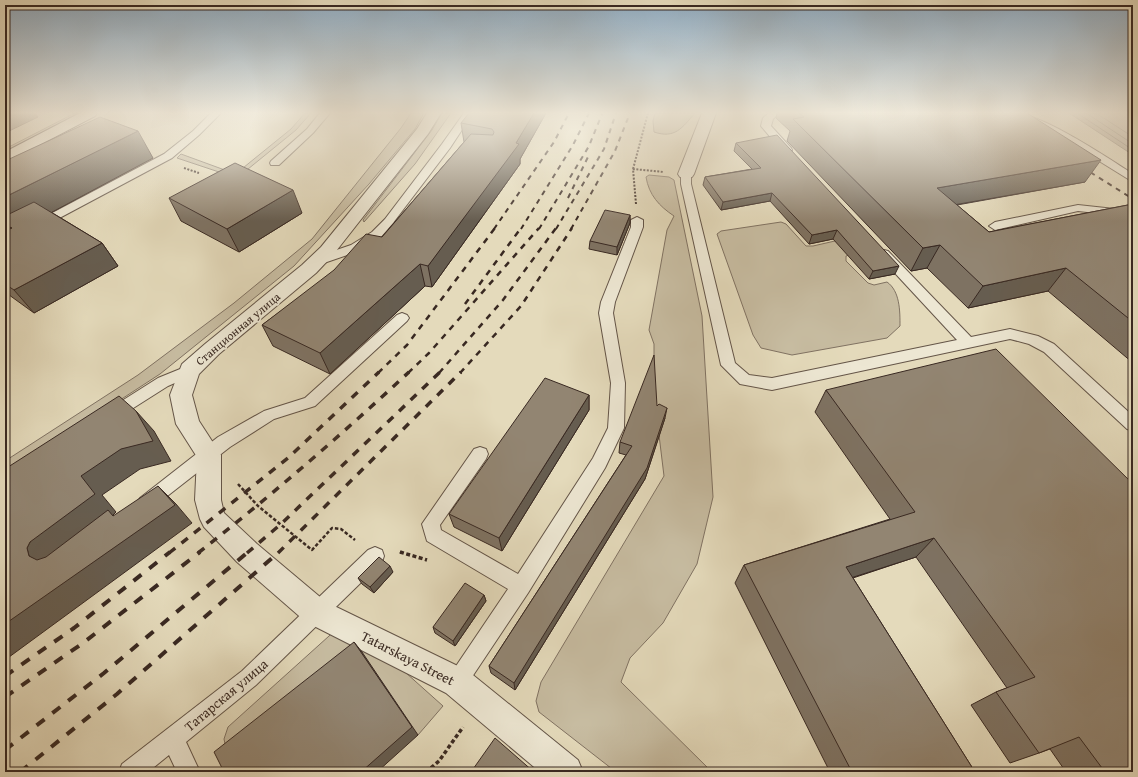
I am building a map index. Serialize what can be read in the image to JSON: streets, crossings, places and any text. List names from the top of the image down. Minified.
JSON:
{"streets":{"street":["Станционная улица","Tatarskaya Street"],"lane":["Татарская улица"]},"crossings":[["Станционная улица","Tatarskaya Street"],["Tatarskaya Street","Татарская улица"]]}
